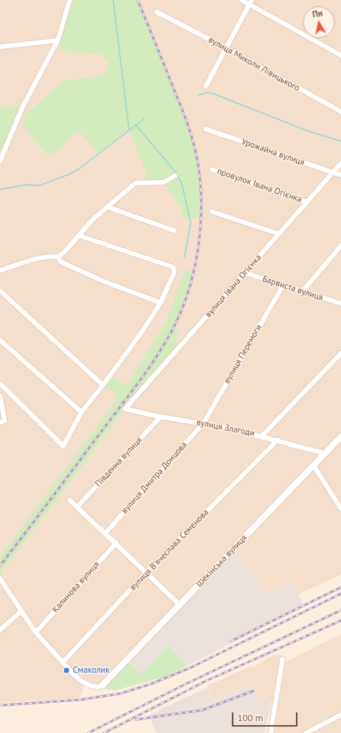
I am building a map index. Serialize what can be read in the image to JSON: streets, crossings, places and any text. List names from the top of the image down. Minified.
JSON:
{"streets":{"street":["вулиця Миколи Лівицького","Урожайна вулиця","провулок Івана Огієнка","вулиця Івана Огієнка","Барвиста вулиця","вулиця Перемоги","вулиця Злагоди","Південна вулиця","вулиця Дмитра Донцова","вулиця В'ячеслава Семенова","Шекінська вулиця","Калинова вулиця"]},"crossings":[["Урожайна вулиця","вулиця Івана Огієнка"],["провулок Івана Огієнка","вулиця Івана Огієнка"],["вулиця Івана Огієнка","Барвиста вулиця"],["вулиця Івана Огієнка","вулиця Злагоди"],["Барвиста вулиця","вулиця Перемоги"],["вулиця Перемоги","вулиця Злагоди"],["вулиця Перемоги","вулиця Дмитра Донцова"],["вулиця Злагоди","Південна вулиця"],["вулиця Злагоди","вулиця Дмитра Донцова"],["вулиця Злагоди","вулиця В'ячеслава Семенова"],["вулиця Злагоди","Шекінська вулиця"]],"places":["Смаколик"],"scale_bar":"100 m","north":"top"}
